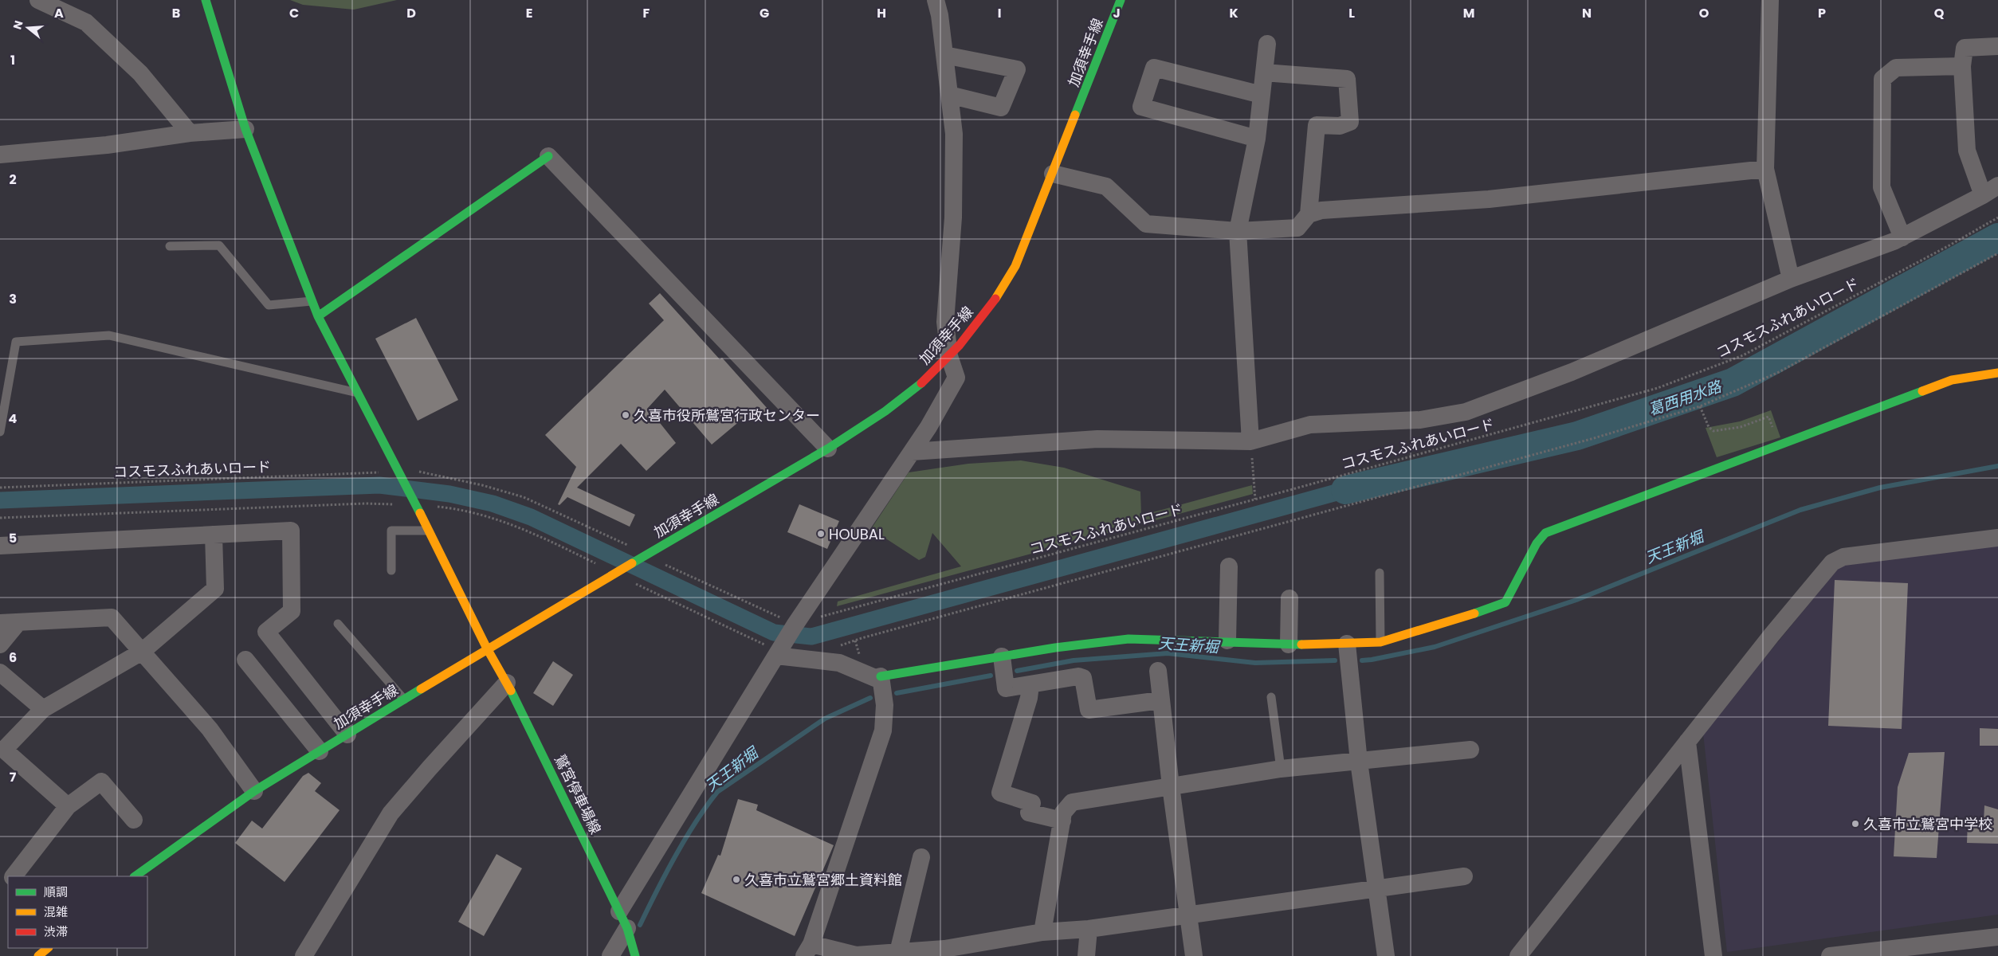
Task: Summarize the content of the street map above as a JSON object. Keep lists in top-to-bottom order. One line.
{"streets":{"street":["加須幸手線","鷲宮停車場線"],"path":["コスモスふれあいロード"]},"crossings":[["加須幸手線","鷲宮停車場線"]],"water":["葛西用水路","天王新堀"],"places":["久喜市役所鷲宮行政センター","HOUBAL","久喜市立鷲宮中学校","久喜市立鷲宮郷土資料館"],"legend":["順調","混雑","渋滞"],"north":"left","grid":{"columns":["A","B","C","D","E","F","G","H","I","J","K","L","M","N","O","P","Q"],"rows":["1","2","3","4","5","6","7"]}}
